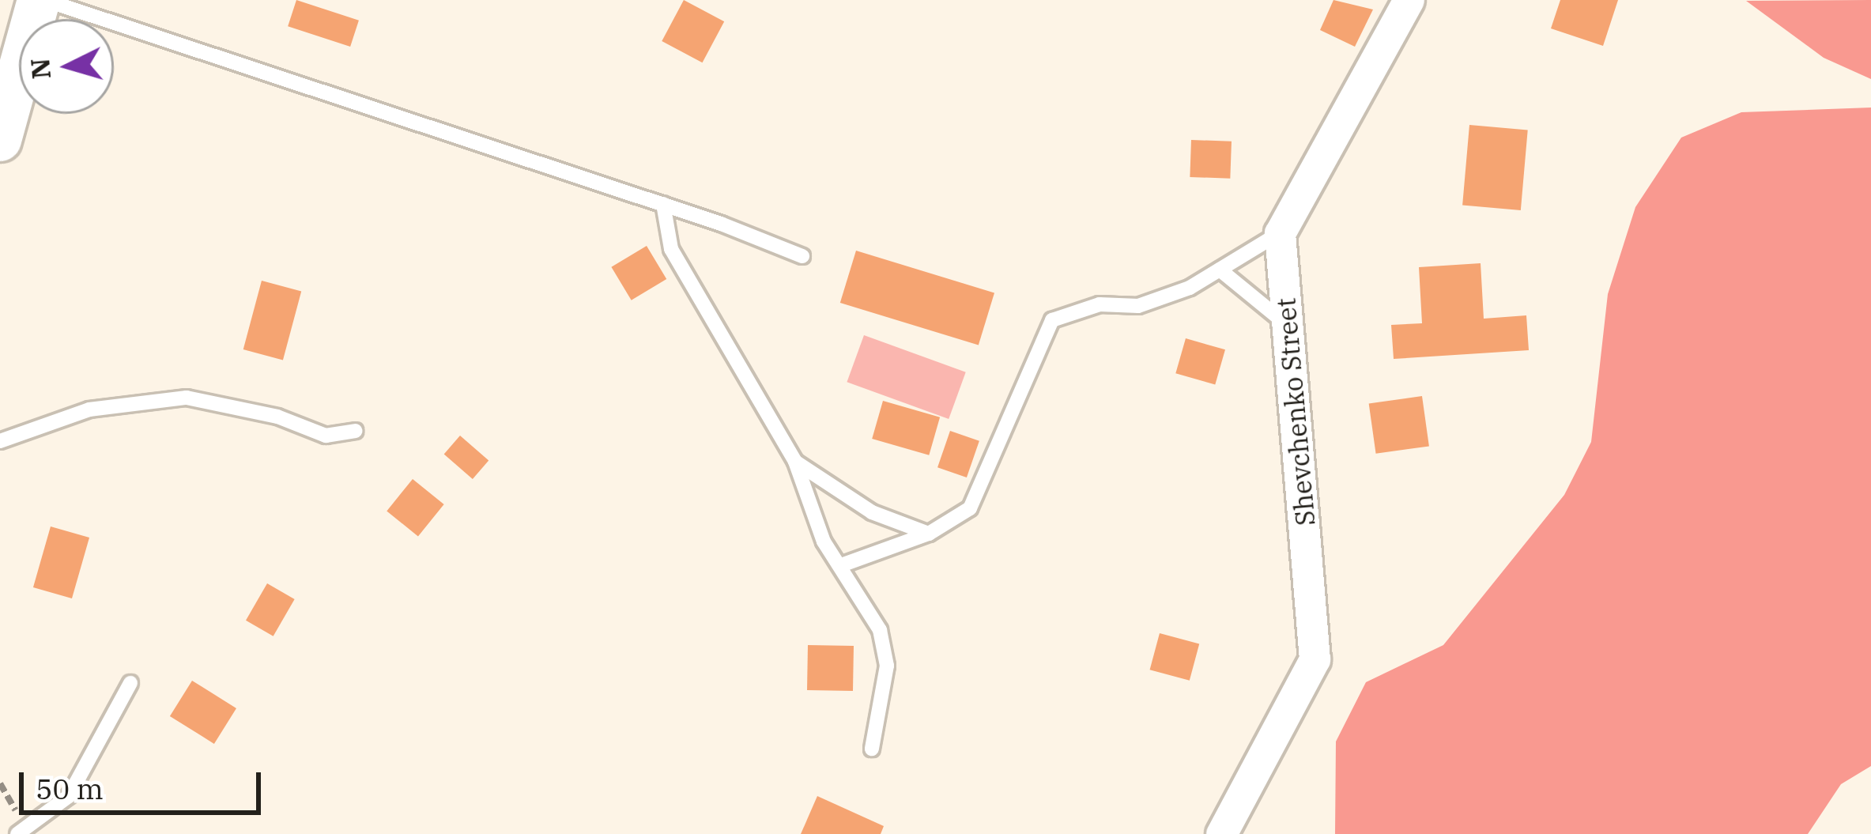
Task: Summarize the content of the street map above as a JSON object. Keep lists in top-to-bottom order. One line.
{"streets":{"street":["Shevchenko Street"]},"scale_bar":"50 m","north":"left"}
